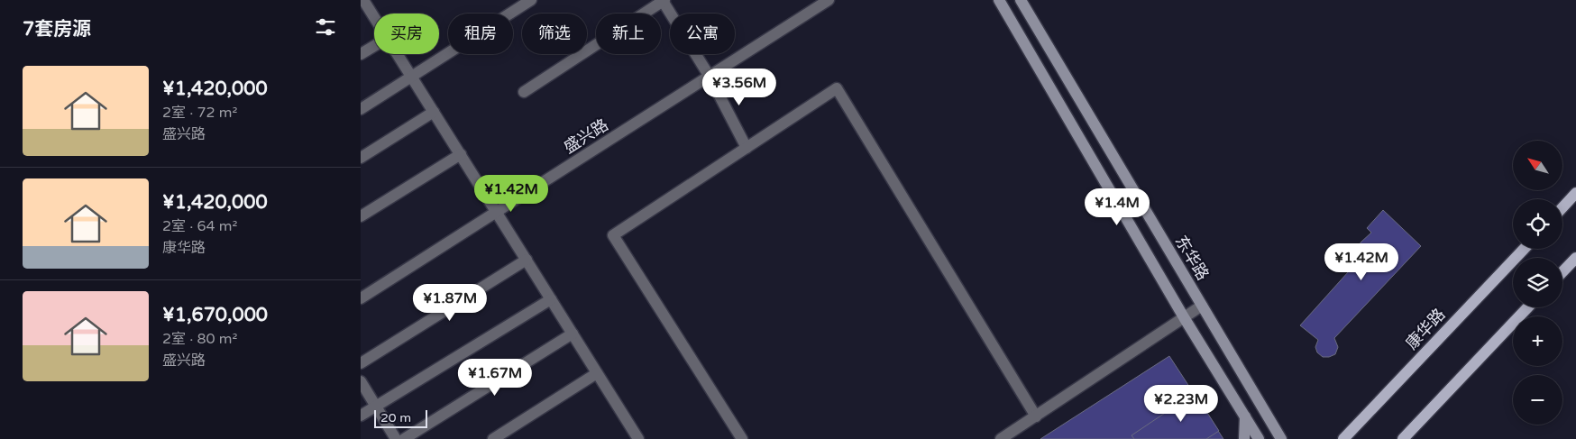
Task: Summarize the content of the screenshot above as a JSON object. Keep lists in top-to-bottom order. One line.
{"streets":{"main road":["东华路","康华路"],"street":["盛兴路"]},"scale_bar":"20 m","north":"top left","page":{"heading":"7套房源","chip":["买房","租房","筛选","新上","公寓"],"list":[{"name":"¥1,420,000","note":"2室 · 72 m² · 盛兴路"},{"name":"¥1,420,000","note":"2室 · 64 m² · 康华路"},{"name":"¥1,670,000","note":"2室 · 80 m² · 盛兴路"}],"price":["¥3.56M","¥1.42M","¥1.4M","¥1.42M","¥1.87M","¥1.67M","¥2.23M"],"map_buttons":["+","−"],"scale":"20 m"}}
